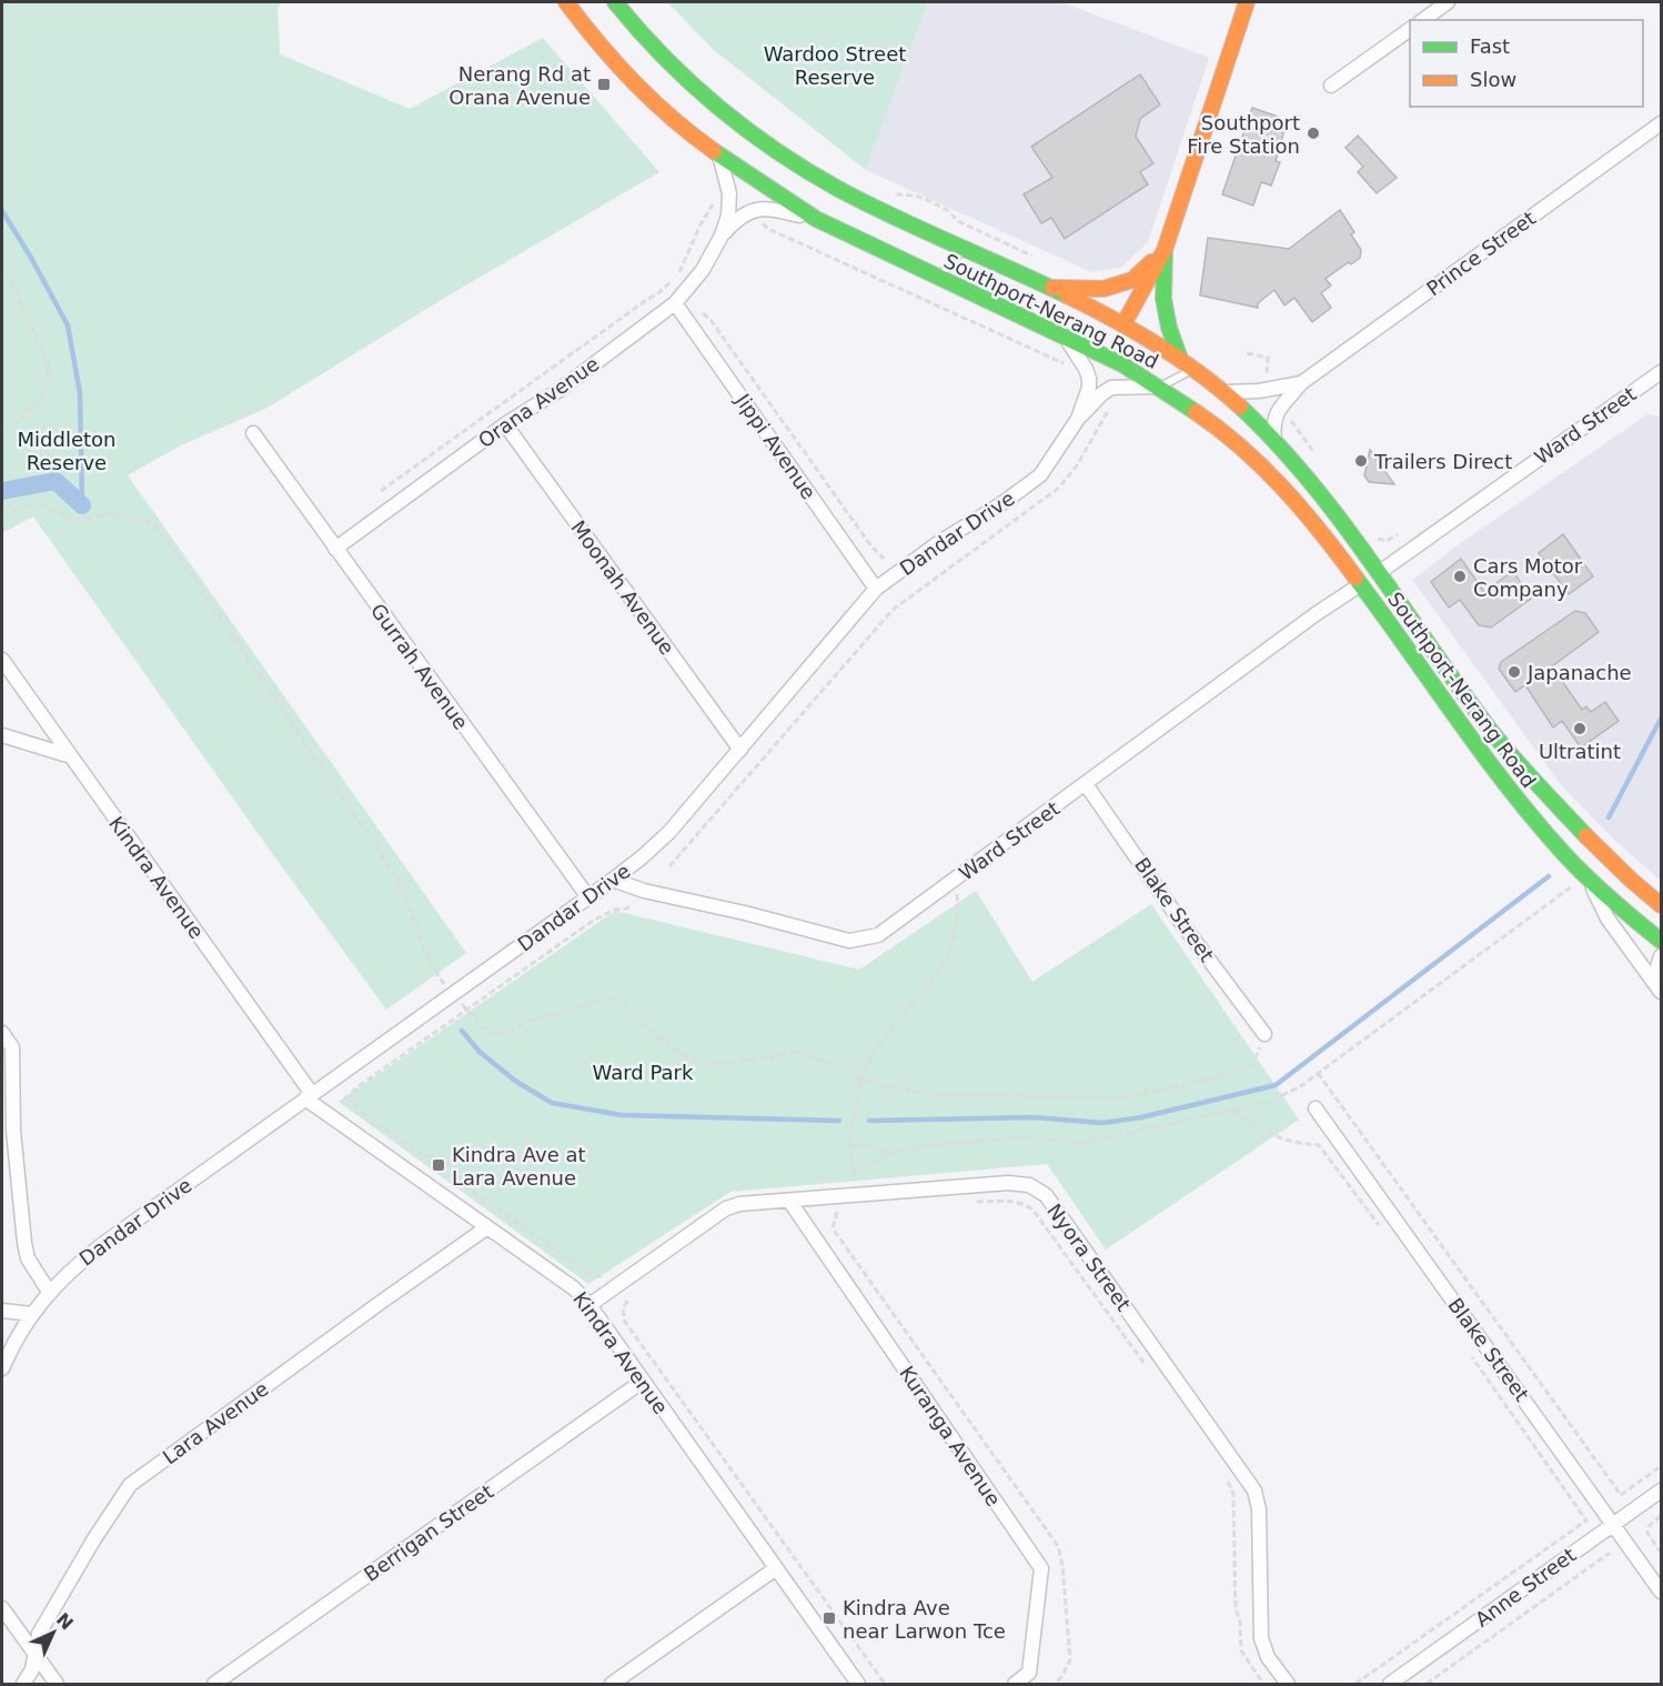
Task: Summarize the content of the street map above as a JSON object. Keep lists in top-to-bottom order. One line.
{"streets":{"main road":["Southport-Nerang Road"],"street":["Prince Street","Orana Avenue","Ward Street","Jippi Avenue","Dandar Drive","Moonah Avenue","Gurrah Avenue","Kindra Avenue","Blake Street","Nyora Street","Lara Avenue","Kuranga Avenue","Berrigan Street","Anne Street"]},"crossings":[["Prince Street","Southport-Nerang Road"],["Southport-Nerang Road","Orana Avenue"],["Southport-Nerang Road","Ward Street"],["Southport-Nerang Road","Dandar Drive"],["Orana Avenue","Jippi Avenue"],["Orana Avenue","Moonah Avenue"],["Orana Avenue","Gurrah Avenue"],["Ward Street","Dandar Drive"],["Ward Street","Blake Street"],["Jippi Avenue","Dandar Drive"],["Dandar Drive","Moonah Avenue"],["Dandar Drive","Gurrah Avenue"],["Dandar Drive","Kindra Avenue"],["Kindra Avenue","Nyora Street"],["Kindra Avenue","Lara Avenue"],["Kindra Avenue","Berrigan Street"],["Blake Street","Anne Street"],["Nyora Street","Kuranga Avenue"]],"parks":["Wardoo Street Reserve","Middleton Reserve","Ward Park"],"places":{"transit":["Nerang Rd at Orana Avenue","Kindra Ave at Lara Avenue","Kindra Ave near Larwon Tce"],"other":["Southport Fire Station","Trailers Direct","Cars Motor Company","Japanache","Ultratint"]},"legend":["Fast","Slow"],"north":"top right"}
